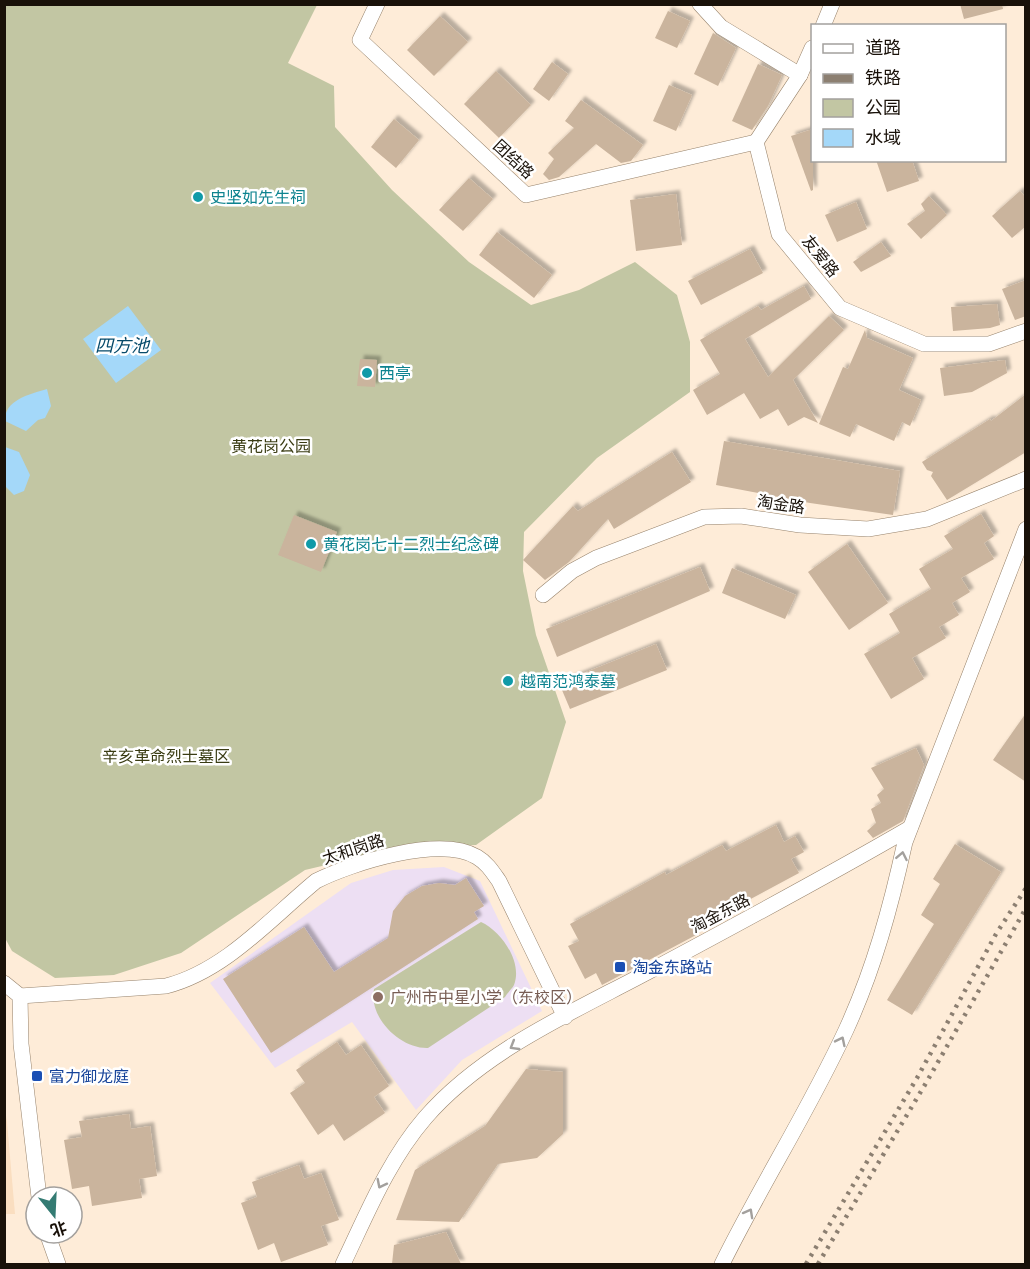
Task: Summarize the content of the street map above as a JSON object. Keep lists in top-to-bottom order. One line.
{"streets":{"street":["团结路","友爱路","淘金路","太和岗路","淘金东路"]},"crossings":[["团结路","友爱路"],["太和岗路","淘金东路"]],"one_way":["淘金东路"],"water":["四方池"],"parks":["黄花岗公园","辛亥革命烈士墓区"],"places":{"other":["史坚如先生祠","西亭","黄花岗七十二烈士纪念碑","越南范鸿泰墓","广州市中星小学（东校区）"],"transit":["淘金东路站","富力御龙庭"]},"legend":["道路","铁路","公园","水域"],"north":"bottom"}
